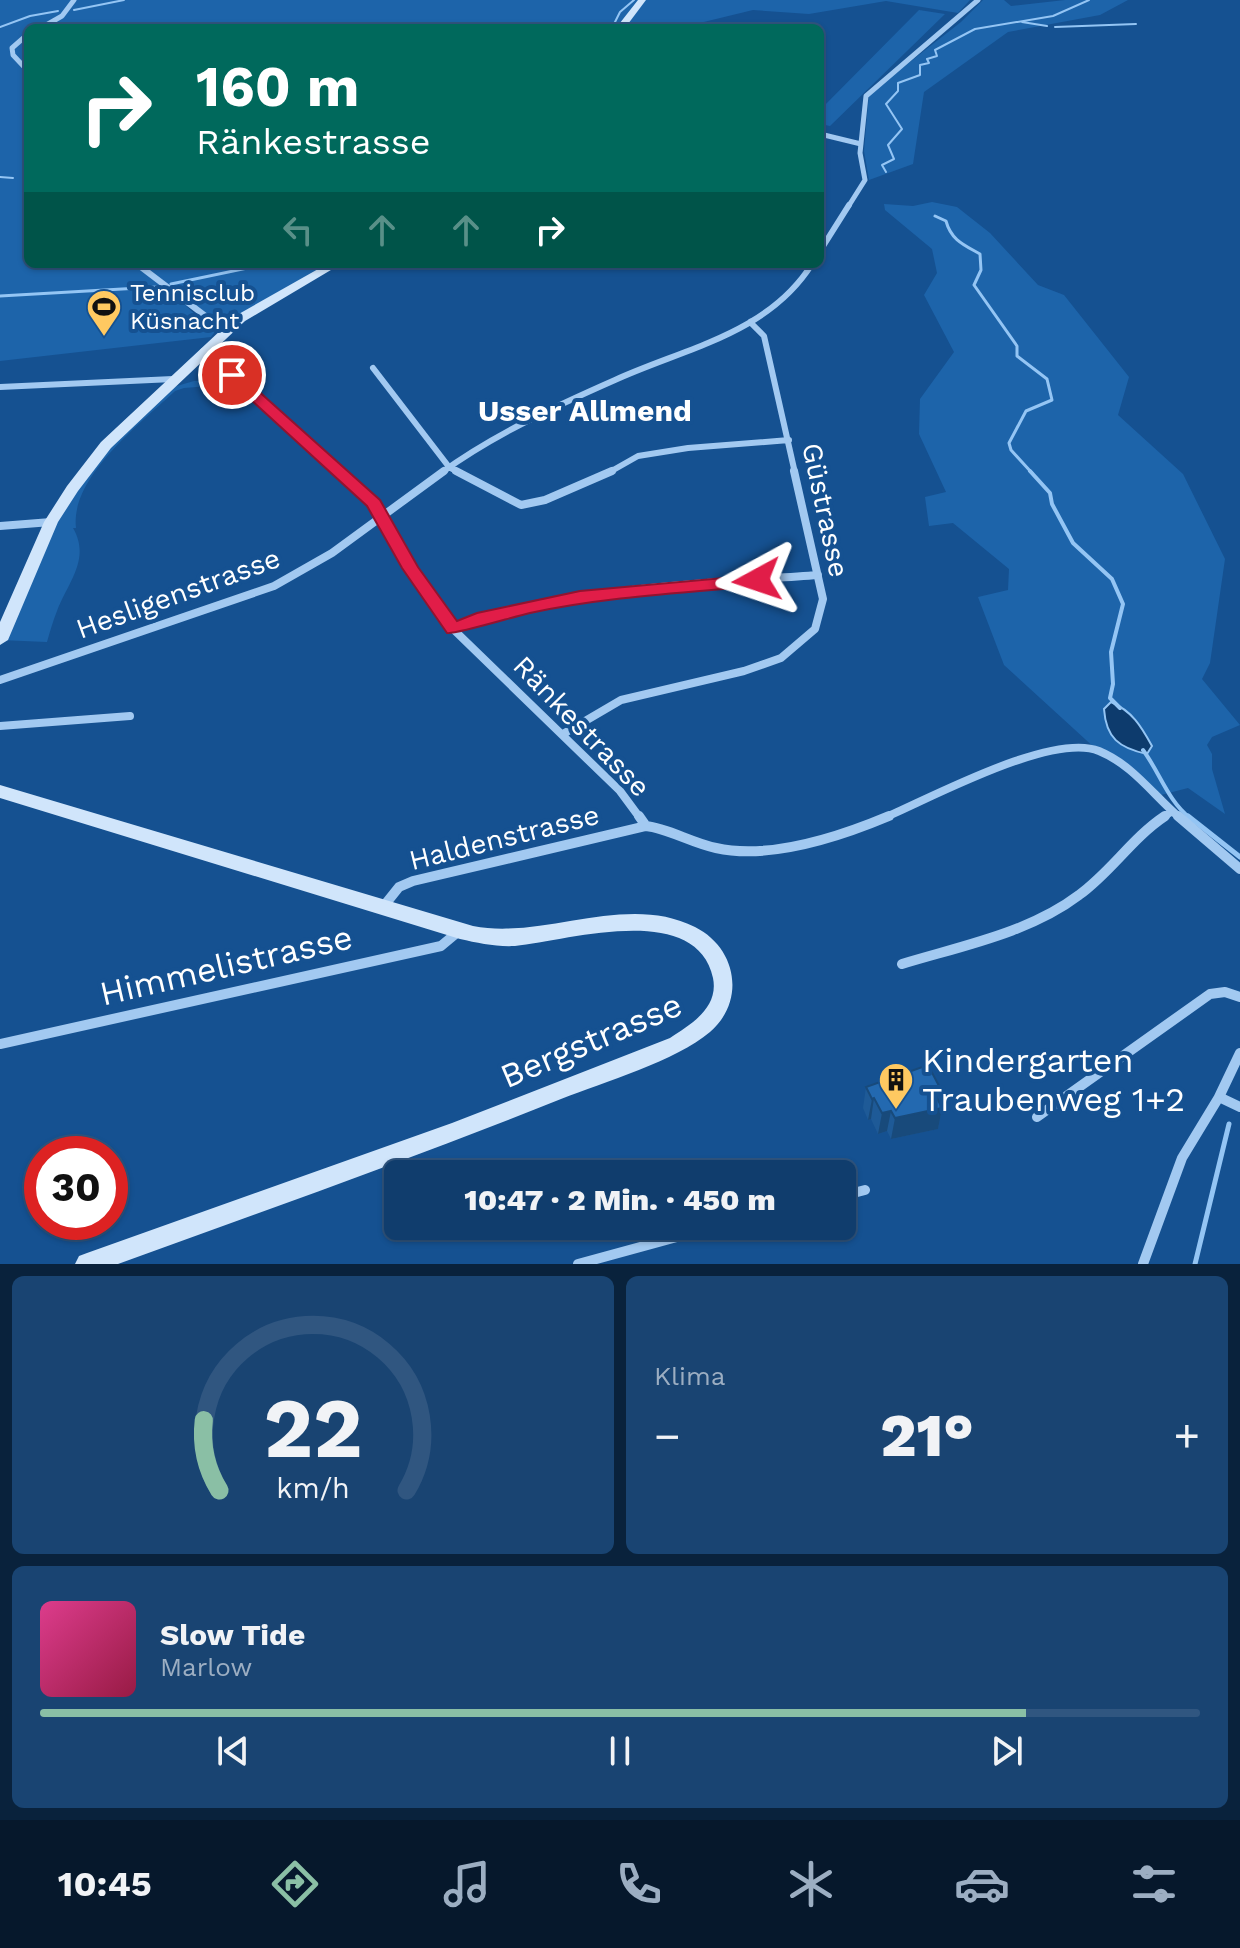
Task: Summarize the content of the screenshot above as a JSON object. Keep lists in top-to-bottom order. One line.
{"streets":{"street":["Güstrasse","Hesligenstrasse","Ränkestrasse","Haldenstrasse","Himmelistrasse","Bergstrasse"]},"crossings":[["Güstrasse","Hesligenstrasse"],["Güstrasse","Ränkestrasse"],["Hesligenstrasse","Ränkestrasse"],["Ränkestrasse","Haldenstrasse"],["Haldenstrasse","Bergstrasse"],["Himmelistrasse","Bergstrasse"]],"districts":["Usser Allmend"],"places":{"sports":["Tennisclub Küsnacht"],"building":["Kindergarten Traubenweg 1+2"]},"page":{"turn":["160 m","Ränkestrasse"],"limit":"30","trip":"10:47 · 2 Min. · 450 m","tile":"Klima","heat":["−","21°","+"],"song":["Slow Tide","Marlow"],"tabs":"10:45","gauge":["22","km/h"]}}
